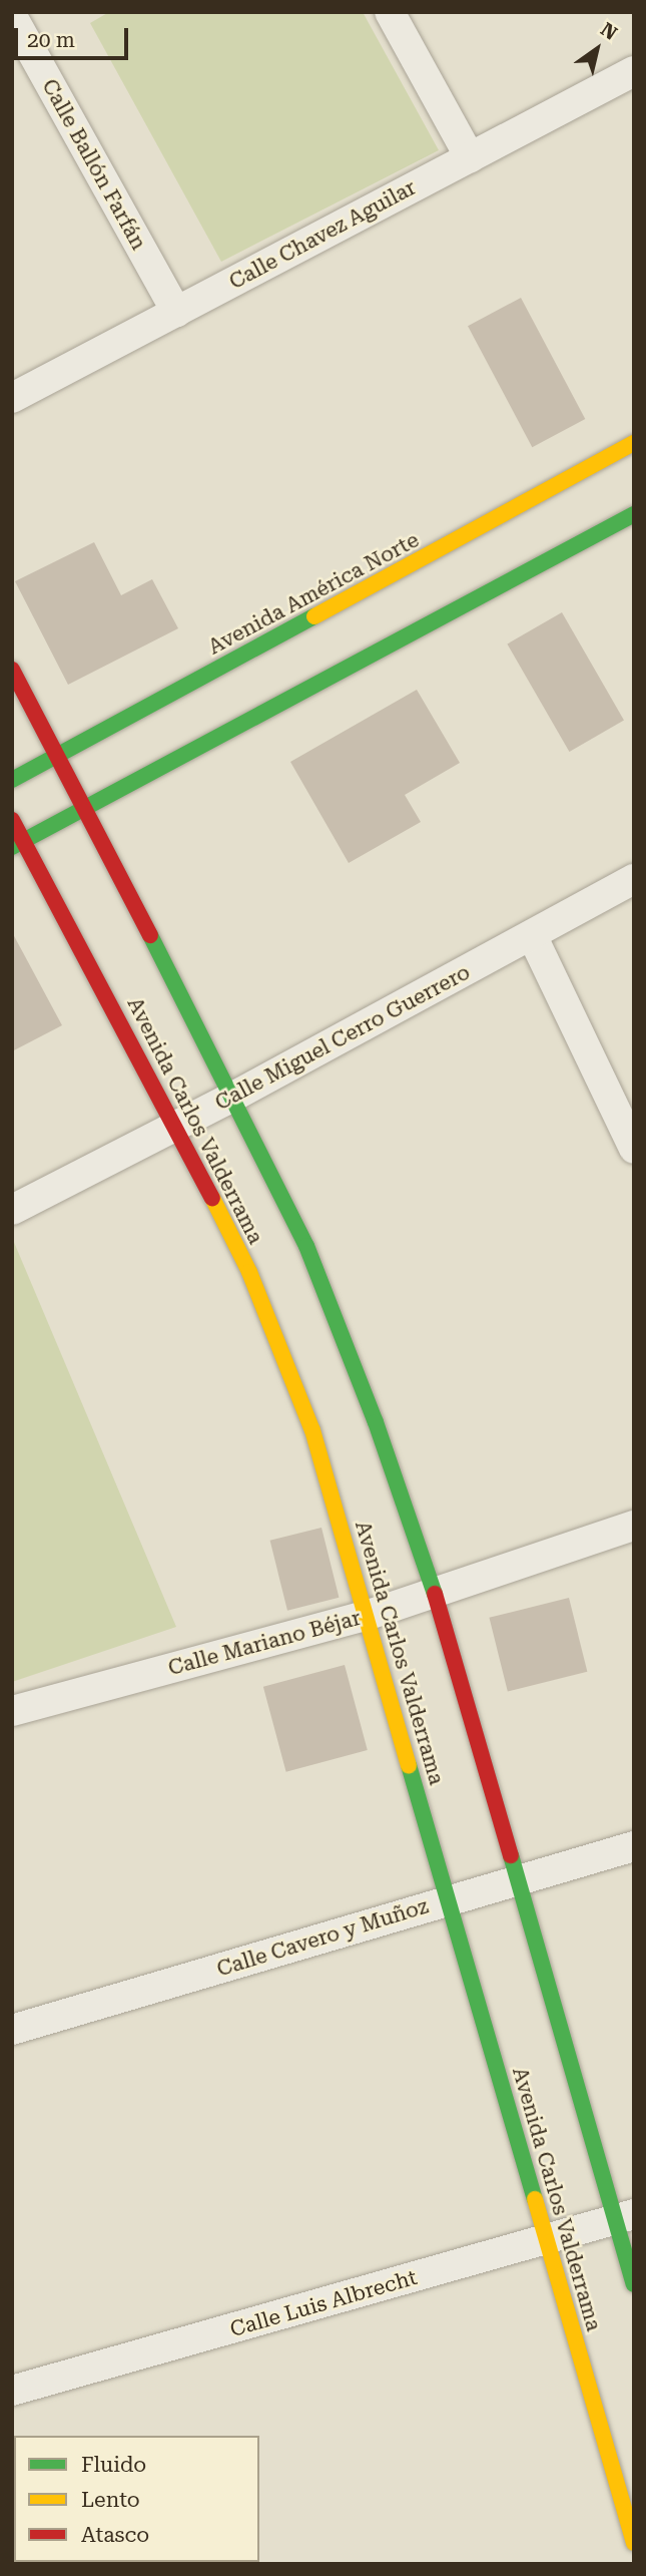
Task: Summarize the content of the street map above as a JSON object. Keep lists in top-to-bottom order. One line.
{"streets":{"street":["Calle Ballón Farfán","Calle Chavez Aguilar","Avenida América Norte","Calle Miguel Cerro Guerrero","Avenida Carlos Valderrama","Calle Mariano Béjar","Calle Cavero y Muñoz","Calle Luis Albrecht"]},"crossings":[["Calle Ballón Farfán","Calle Chavez Aguilar"],["Avenida América Norte","Avenida Carlos Valderrama"],["Calle Miguel Cerro Guerrero","Avenida Carlos Valderrama"],["Avenida Carlos Valderrama","Calle Mariano Béjar"],["Avenida Carlos Valderrama","Calle Cavero y Muñoz"],["Avenida Carlos Valderrama","Calle Luis Albrecht"]],"legend":["Fluido","Lento","Atasco"],"scale_bar":"20 m","north":"top right"}
